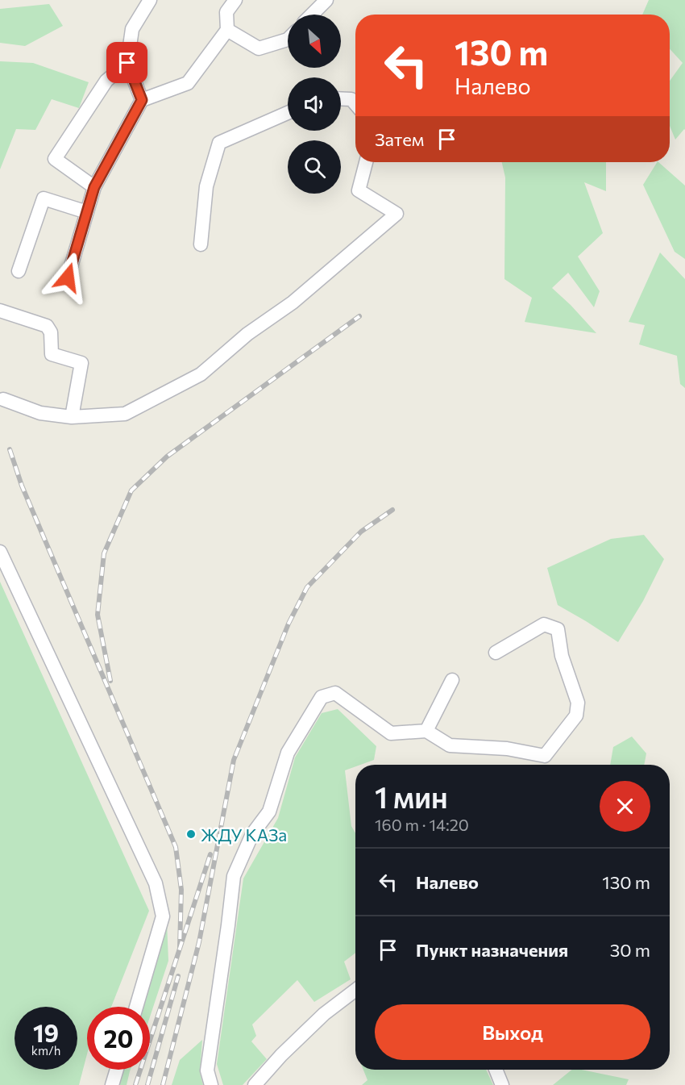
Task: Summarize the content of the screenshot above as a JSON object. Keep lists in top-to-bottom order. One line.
{"places":["ЖДУ КАЗа"],"north":"bottom right","page":{"turn":["130 m","Налево"],"then":"Затем","heading":["1 мин","160 m · 14:20"],"list":[{"name":"Налево","value":"130 m"},{"name":"Пункт назначения","value":"30 m"}],"buttons":"Выход","speed":"19 km/h","limit":"20"}}
